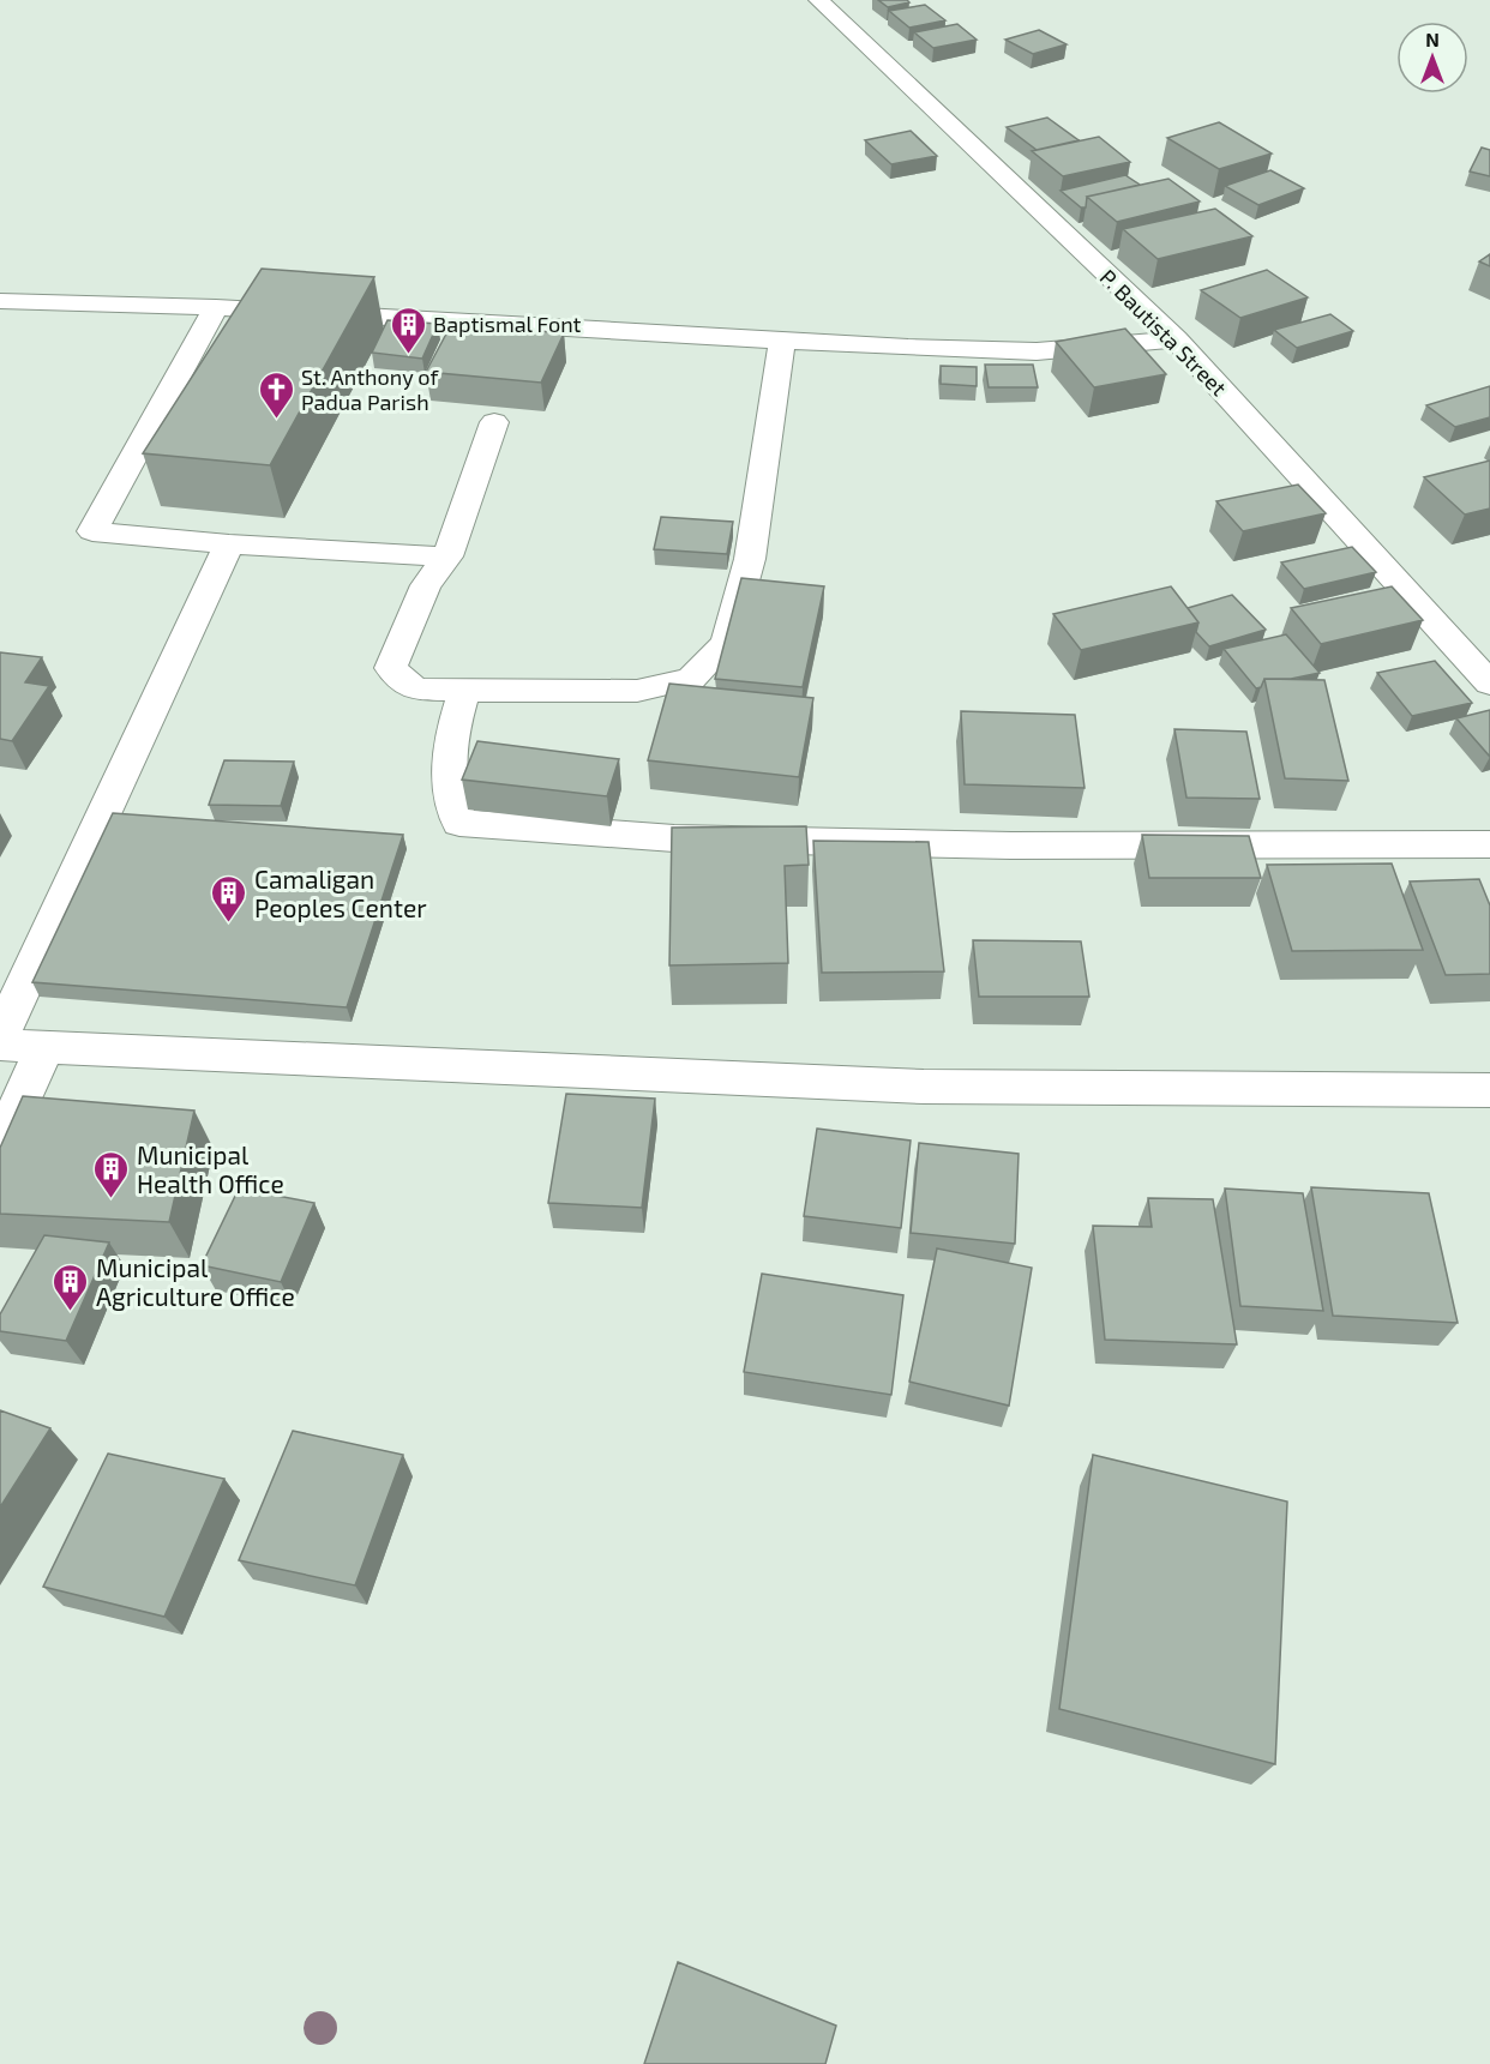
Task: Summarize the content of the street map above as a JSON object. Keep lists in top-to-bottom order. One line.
{"streets":{"street":["P. Bautista Street"]},"places":{"building":["Baptismal Font","Camaligan Peoples Center","Municipal Health Office","Municipal Agriculture Office"],"church":["St. Anthony of Padua Parish"]},"north":"top"}
